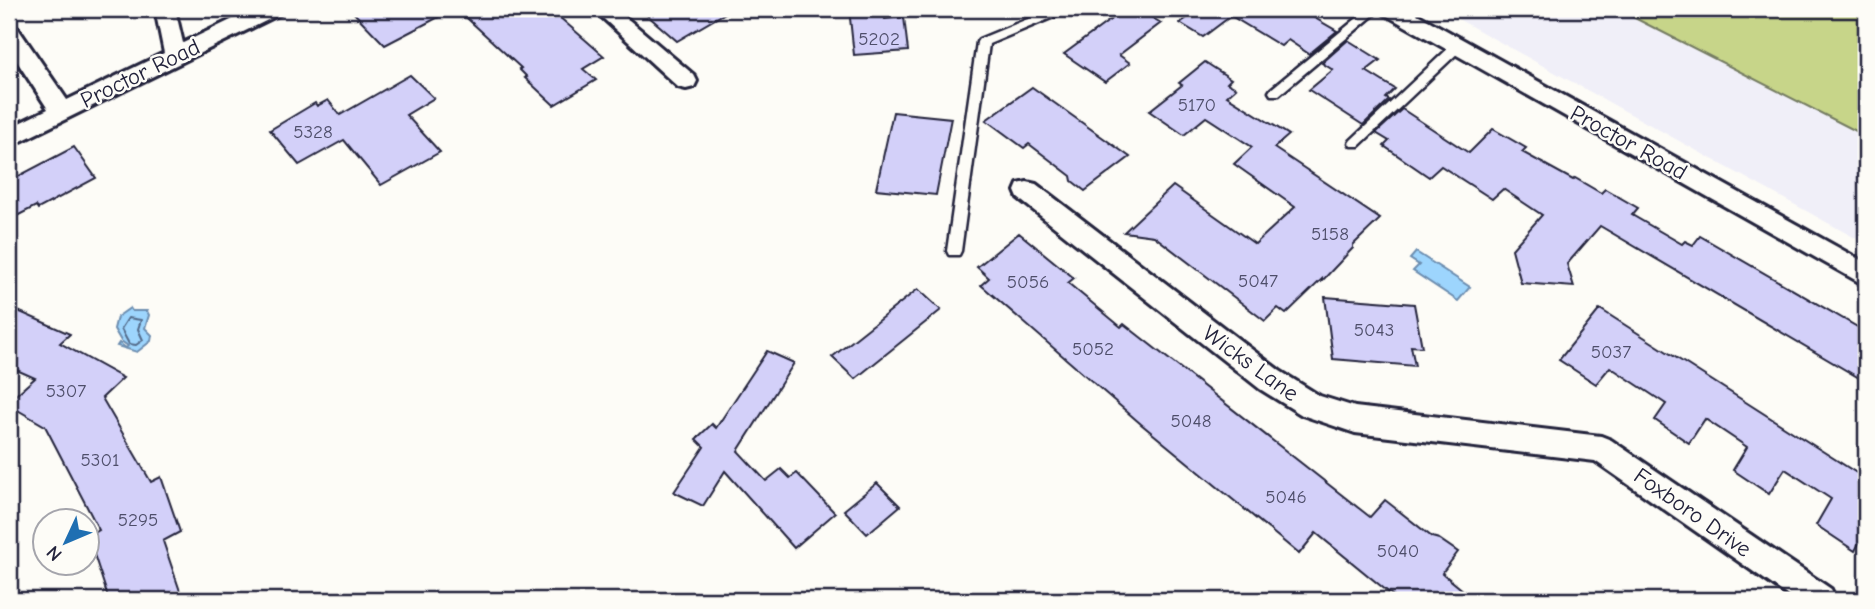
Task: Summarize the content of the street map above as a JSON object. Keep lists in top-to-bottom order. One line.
{"streets":{"street":["Proctor Road","Wicks Lane","Foxboro Drive"]},"crossings":[["Wicks Lane","Foxboro Drive"]],"house_numbers":["5202","5170","5328","5158","5047","5056","5043","5052","5037","5307","5048","5301","5046","5295","5040"],"north":"bottom left"}
